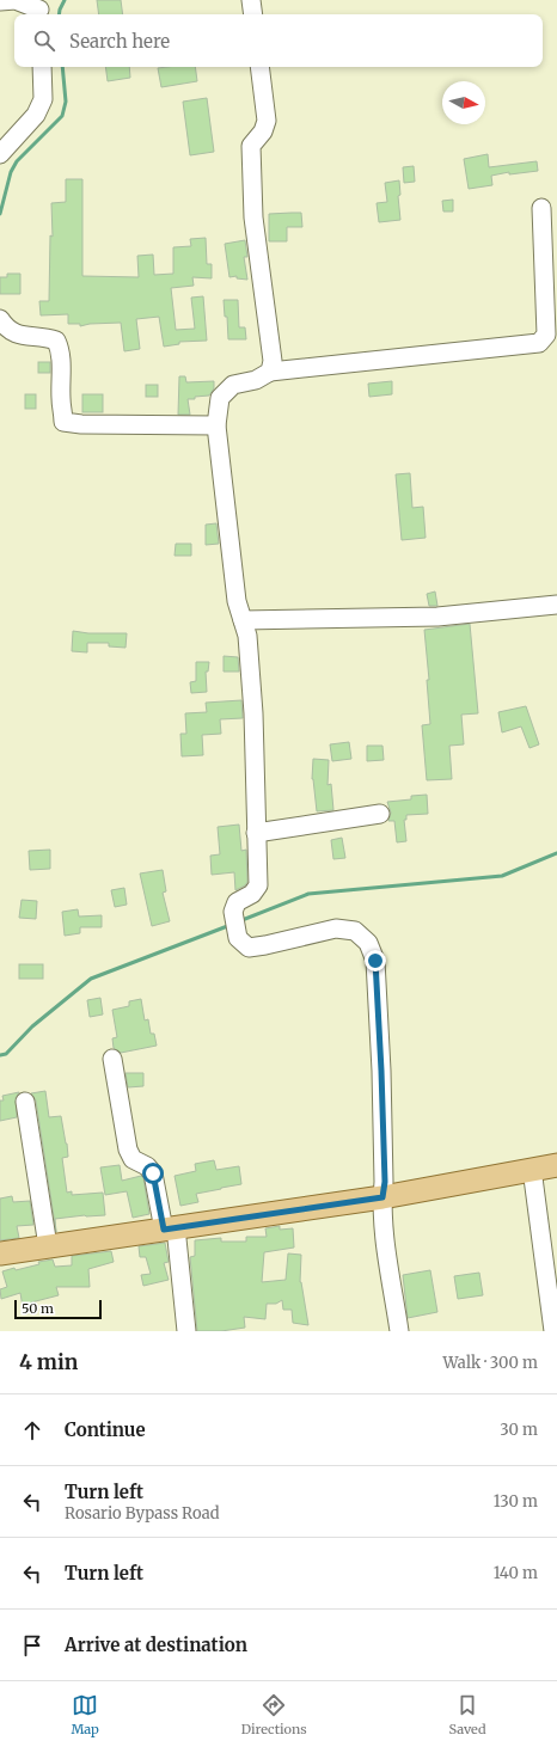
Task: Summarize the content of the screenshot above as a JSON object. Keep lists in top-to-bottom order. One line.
{"scale_bar":"50 m","north":"right","page":{"search":"Search here","scale":"50 m","heading":["4 min","Walk · 300 m"],"list":[["Continue","30 m"],["Turn left","Rosario Bypass Road","130 m"],["Turn left","140 m"],"Arrive at destination"],"nav":["Map","Directions","Saved"]}}
